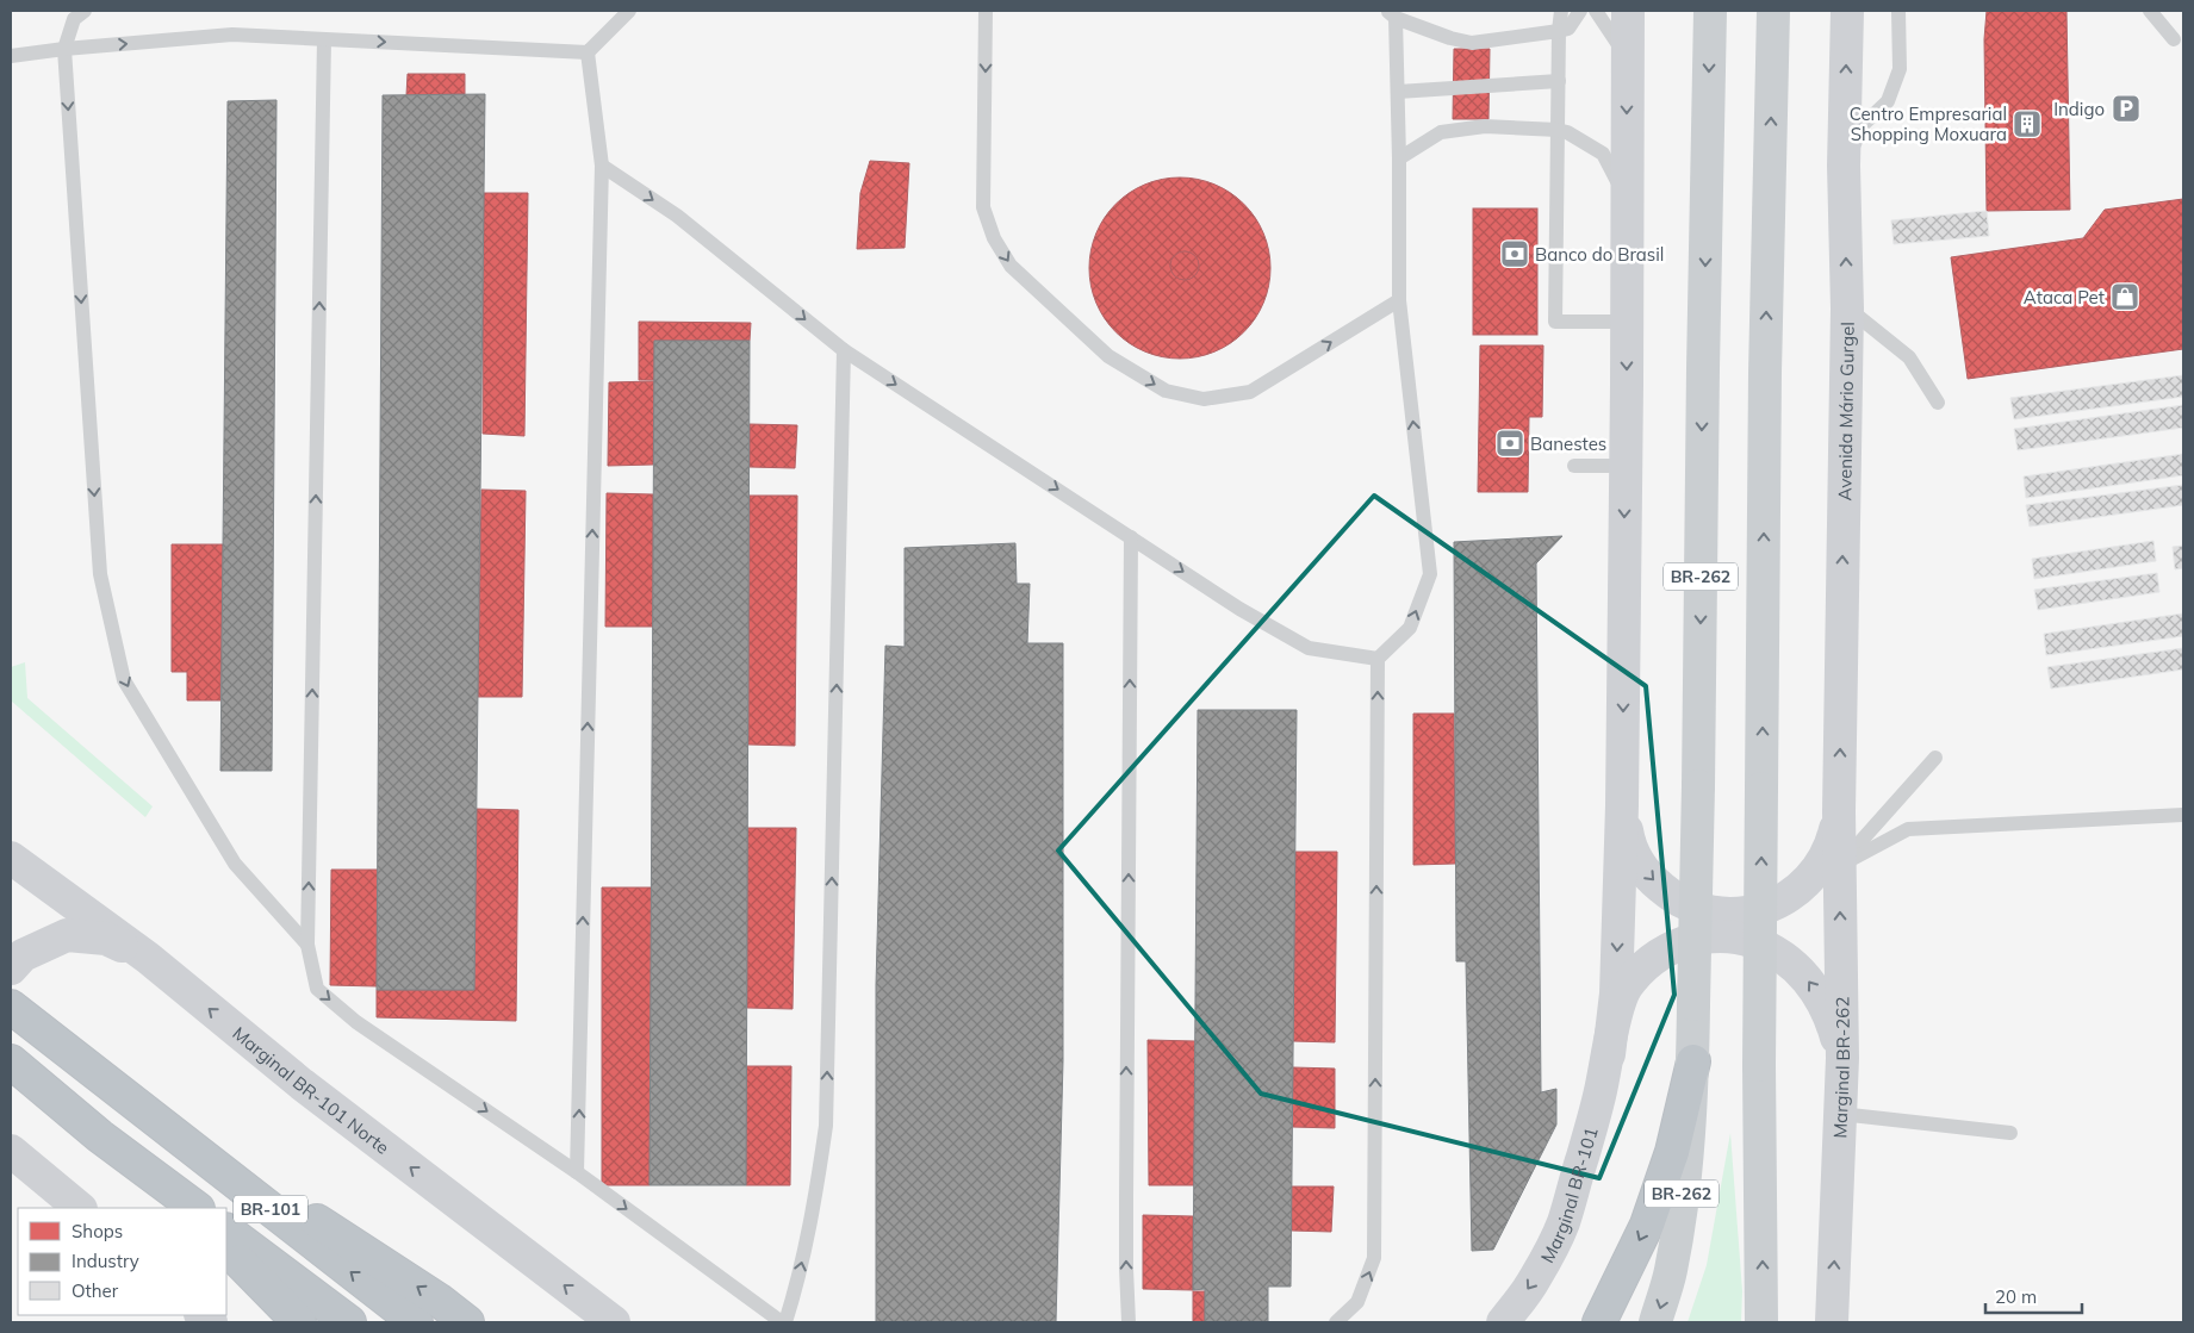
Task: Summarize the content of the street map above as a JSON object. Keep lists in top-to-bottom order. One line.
{"streets":{"highway":["BR-101"],"main road":["Avenida Mário Gurgel","BR-262","Marginal BR-262","Marginal BR-101 Norte","Marginal BR-101"]},"crossings":[["Avenida Mário Gurgel","Marginal BR-262"]],"one_way":["Marginal BR-101 Norte"],"places":{"parking":["Indigo"],"building":["Centro Empresarial Shopping Moxuara"],"bank":["Banco do Brasil","Banestes"],"shop":["Ataca Pet"]},"legend":["Shops","Industry","Other"],"scale_bar":"20 m"}
